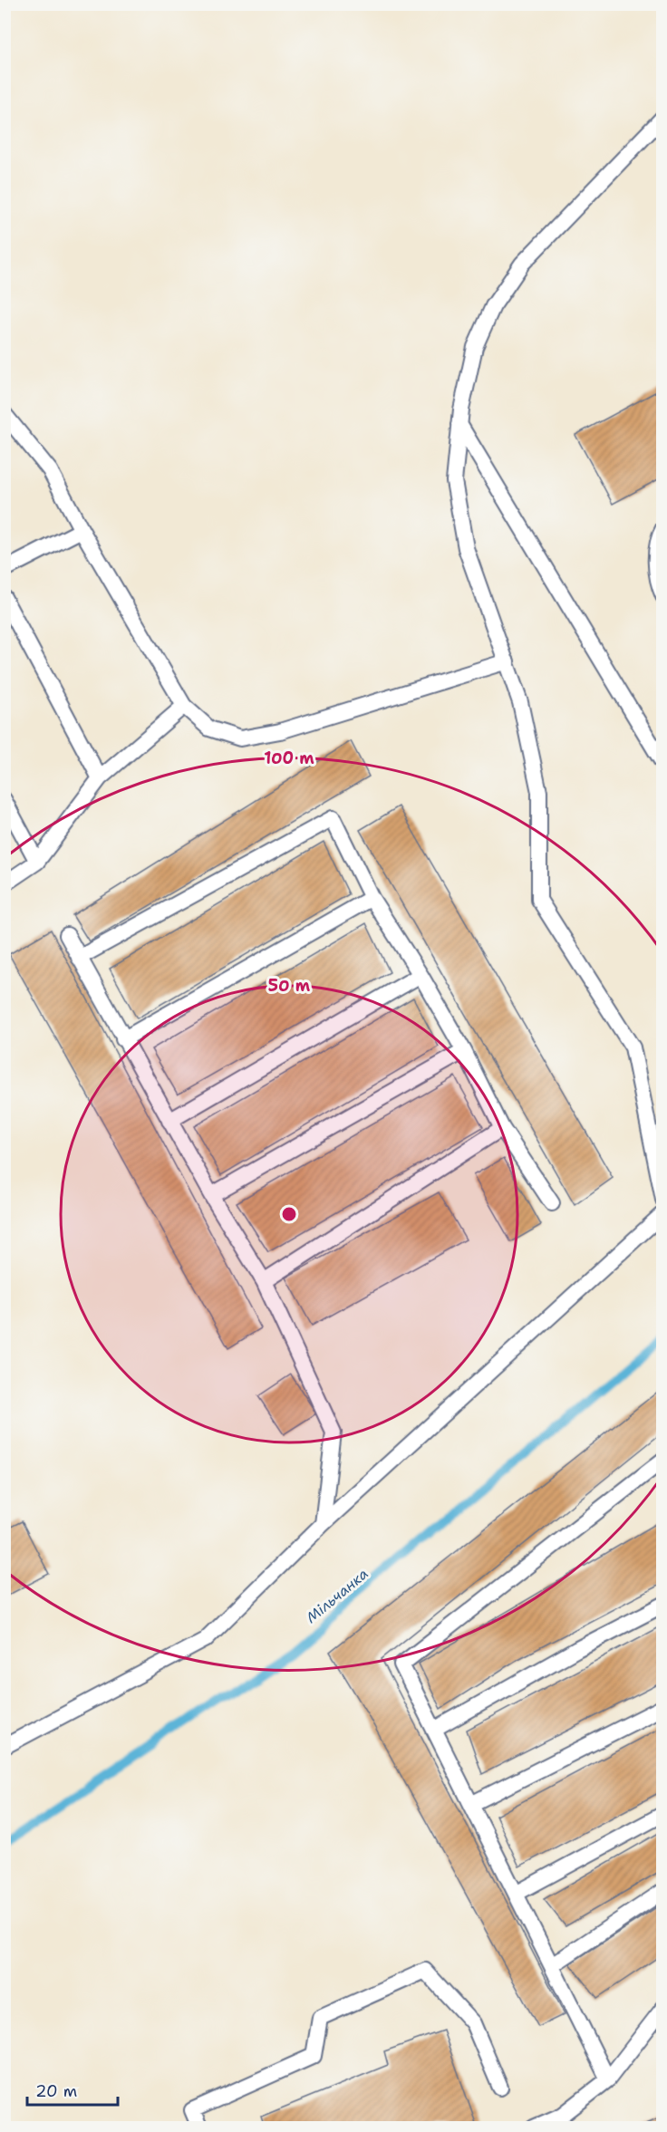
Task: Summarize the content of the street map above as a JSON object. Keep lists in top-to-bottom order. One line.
{"water":["Мільчанка"],"scale_bar":"20 m","rings":["100 m","50 m"]}
